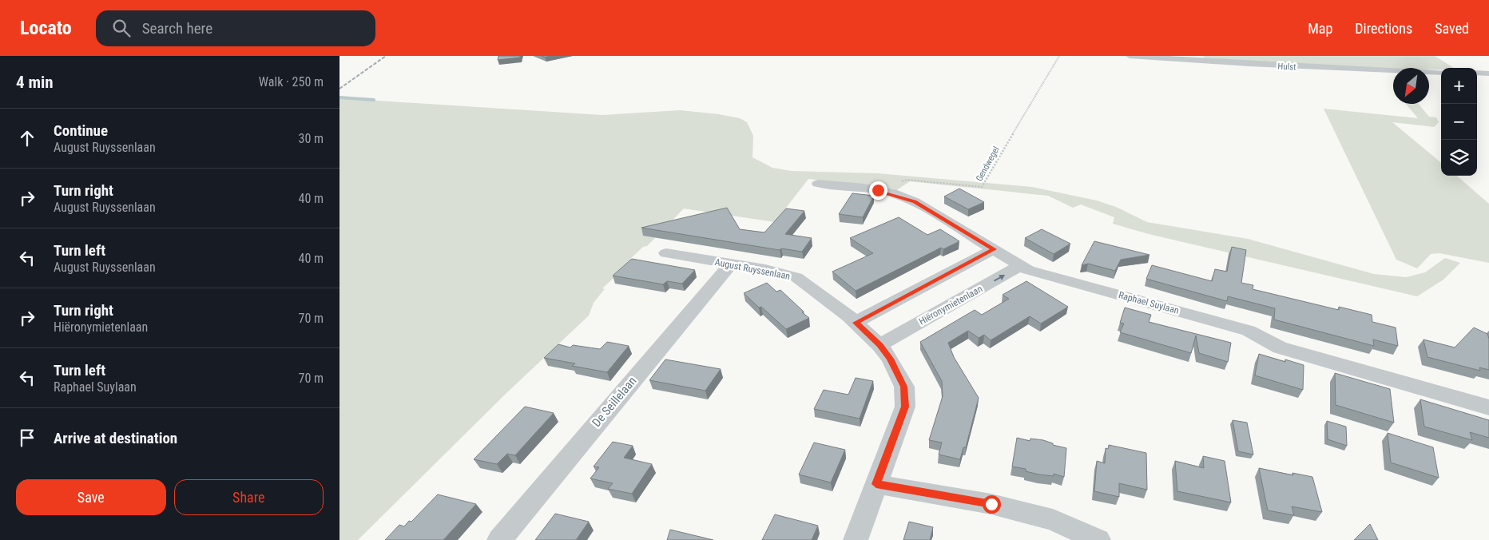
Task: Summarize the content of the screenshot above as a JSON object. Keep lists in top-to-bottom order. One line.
{"streets":{"street":["Hulst","August Ruyssenlaan","Raphael Suylaan","Hiëronymietenlaan","De Seillelaan"],"path":["Gendwegel"]},"crossings":[["Gendwegel","Raphael Suylaan"],["August Ruyssenlaan","Hiëronymietenlaan"],["August Ruyssenlaan","De Seillelaan"],["Raphael Suylaan","Hiëronymietenlaan"]],"north":"bottom left","page":{"header":"Locato","search":"Search here","nav":["Map","Directions","Saved"],"heading":["4 min","Walk · 250 m"],"map_buttons":["+","−"],"list":[["Continue","August Ruyssenlaan","30 m"],["Turn right","August Ruyssenlaan","40 m"],["Turn left","August Ruyssenlaan","40 m"],["Turn right","Hiëronymietenlaan","70 m"],["Turn left","Raphael Suylaan","70 m"],"Arrive at destination"],"buttons":["Save","Share"]}}
